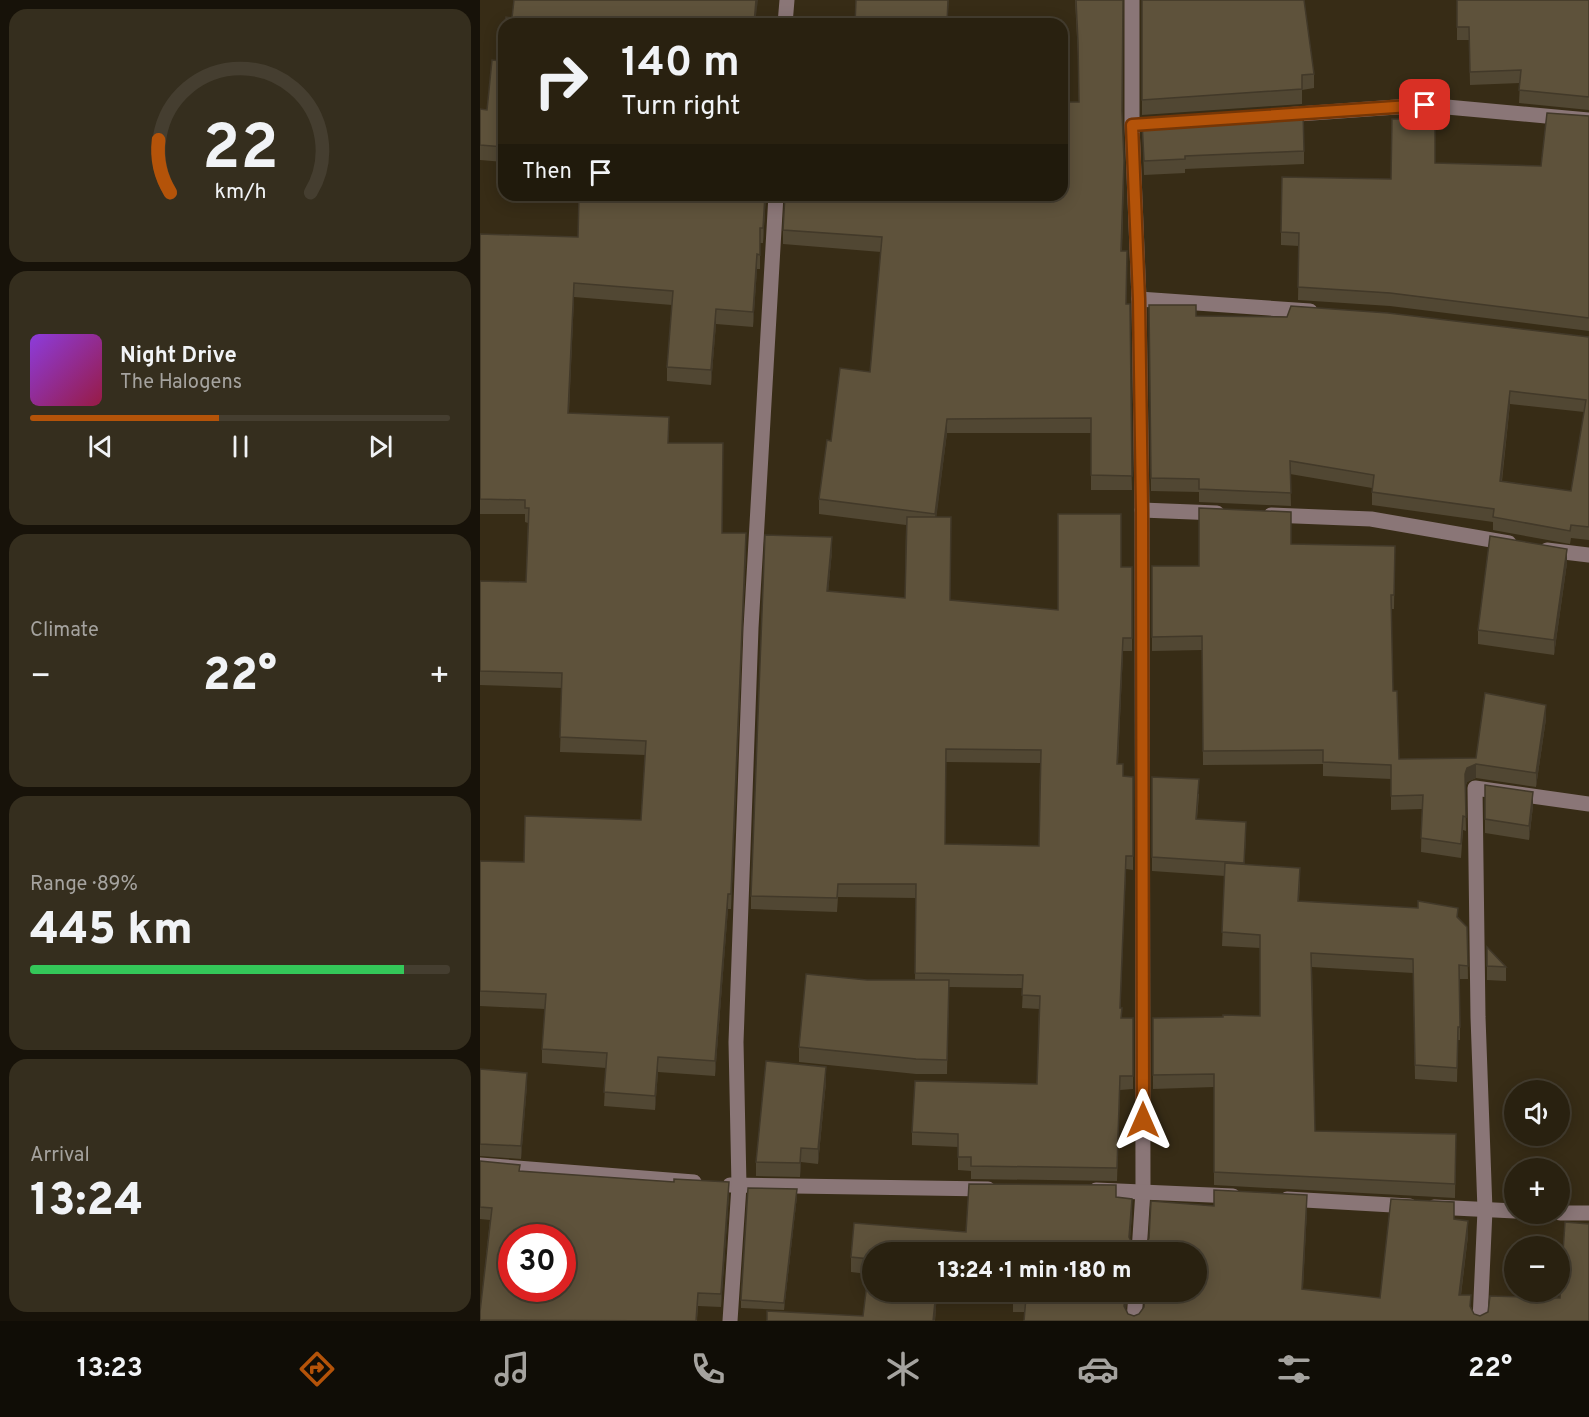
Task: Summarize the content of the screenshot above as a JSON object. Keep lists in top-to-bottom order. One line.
{"page":{"turn":["140 m","Turn right"],"then":"Then","song":["Night Drive","The Halogens"],"tile":["Climate",["Range · 89%","445 km"],["Arrival","13:24"]],"heat":["−","22°","+"],"map_buttons":["+","−"],"limit":"30","trip":"13:24 · 1 min · 180 m","tabs":["13:23","22°"],"gauge":["22","km/h"]}}
